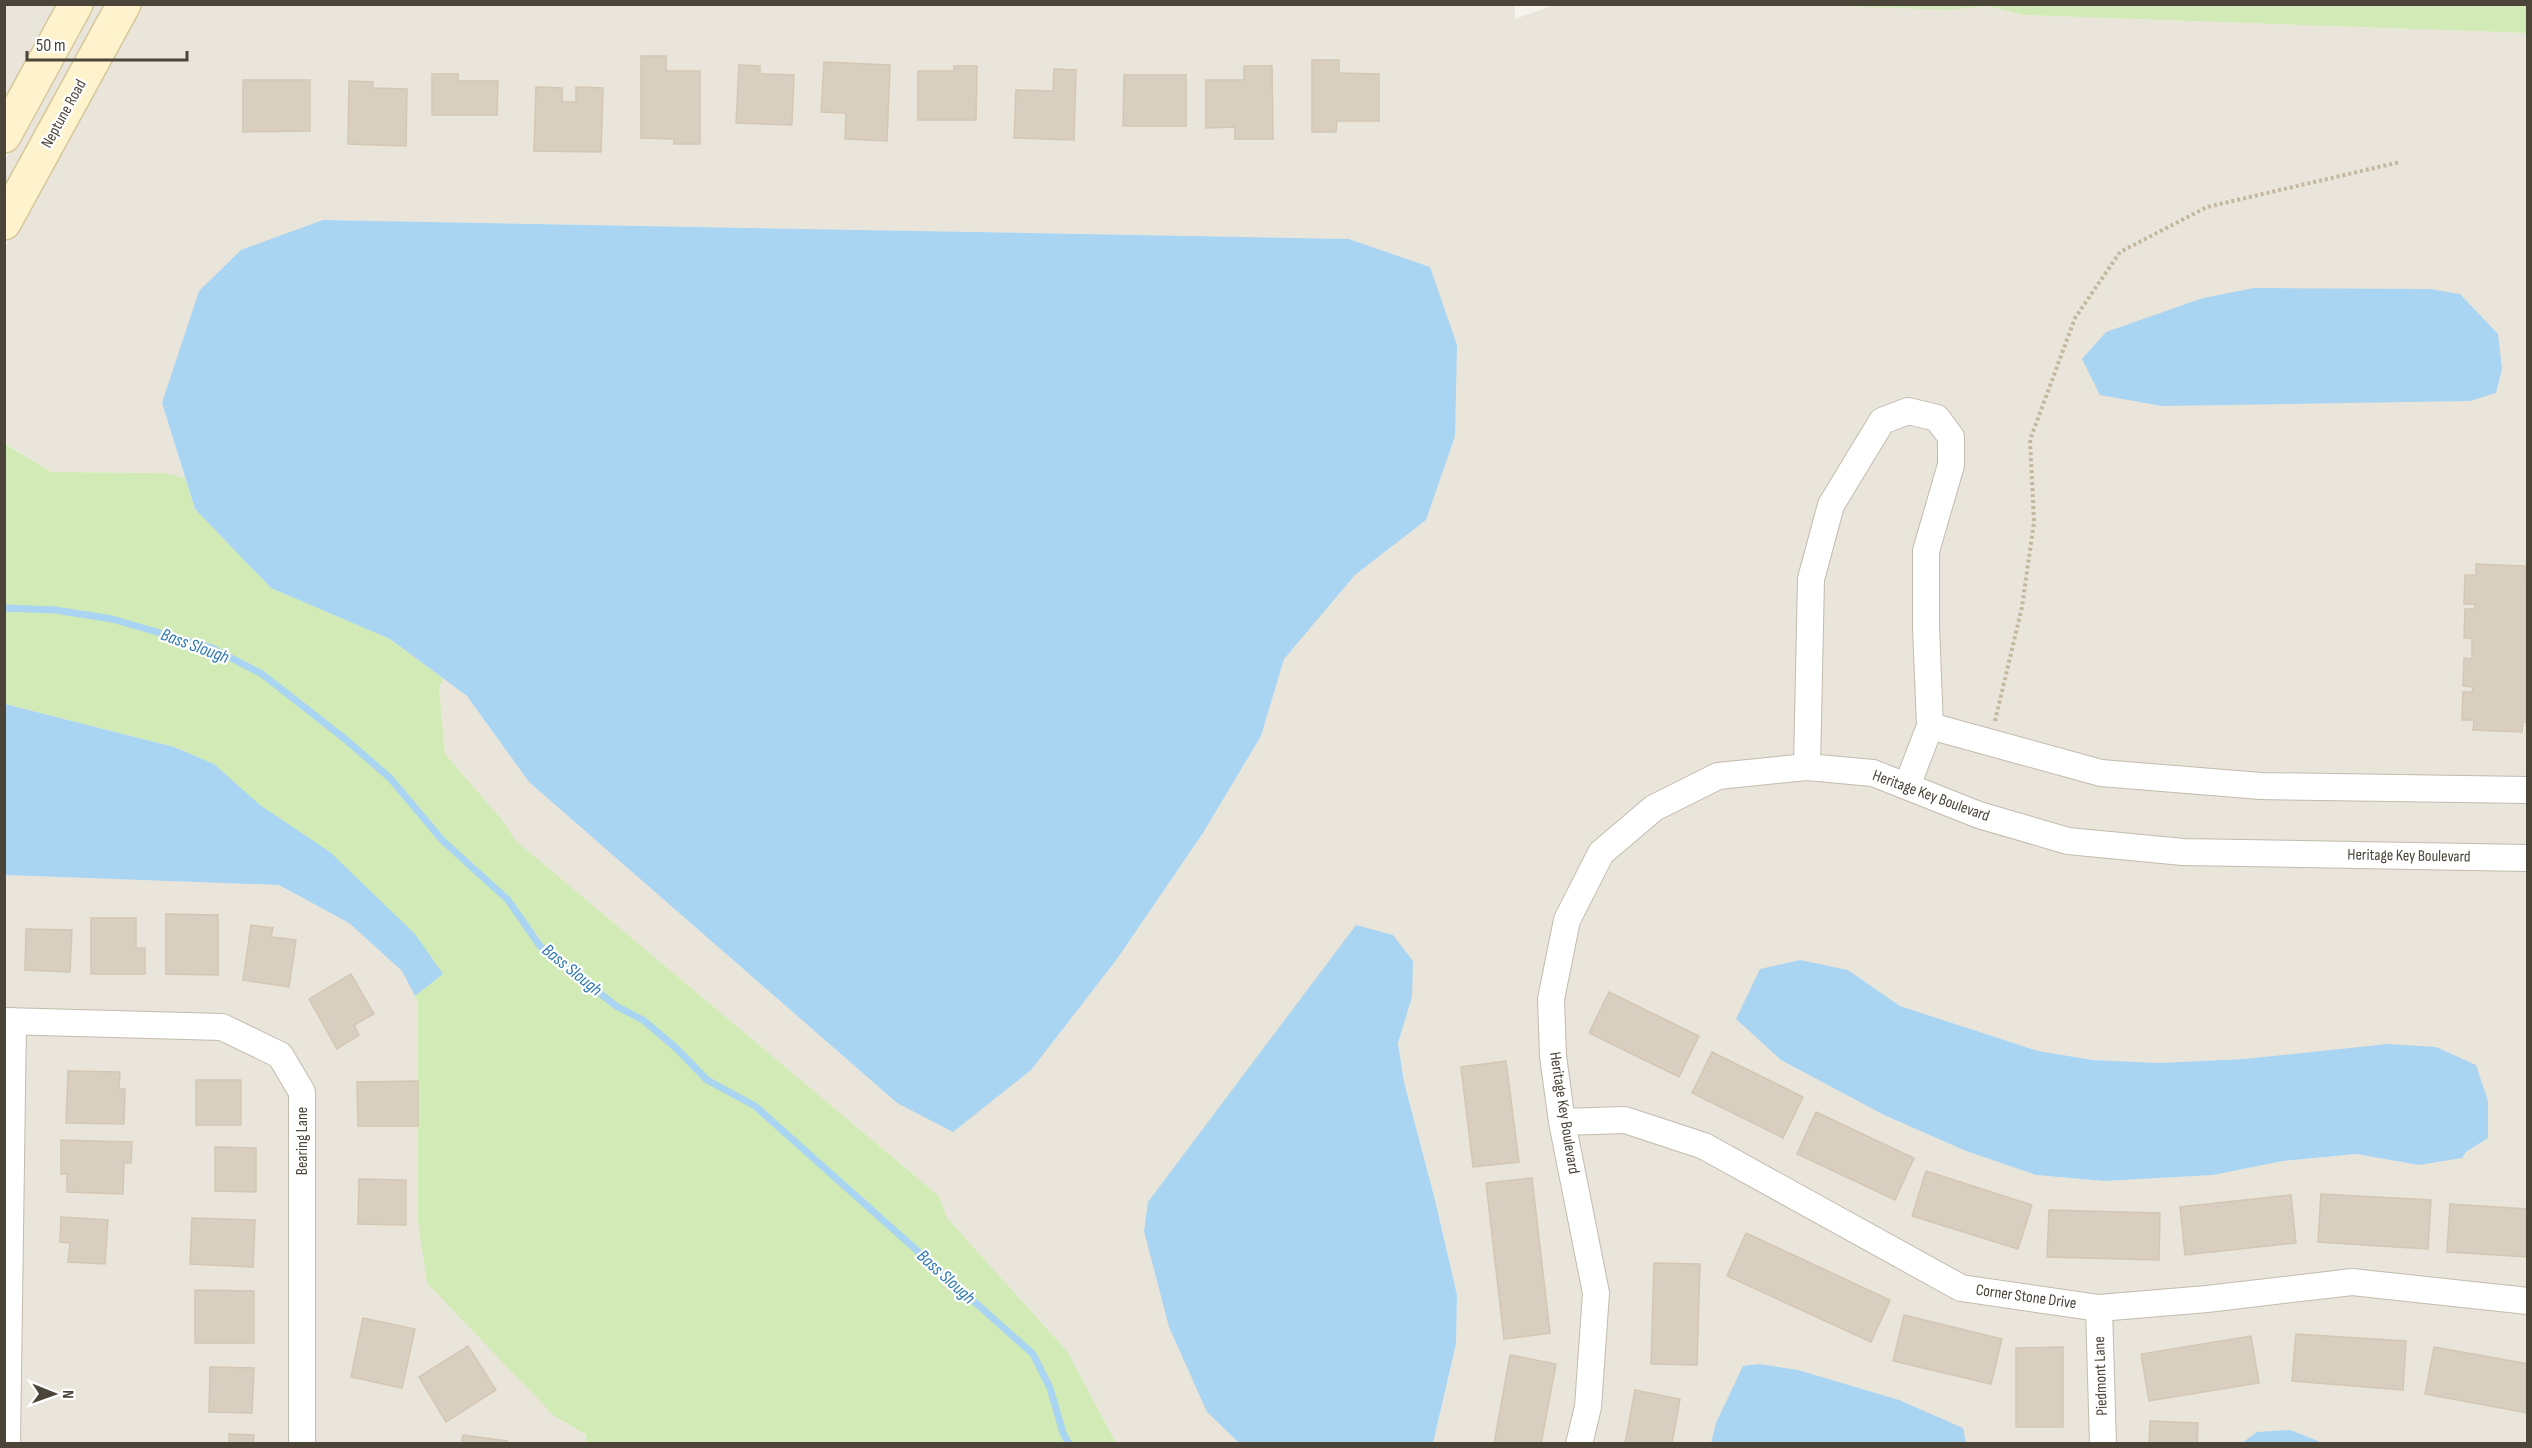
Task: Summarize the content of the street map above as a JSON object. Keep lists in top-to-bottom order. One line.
{"streets":{"main road":["Neptune Road"],"street":["Heritage Key Boulevard","Bearing Lane","Corner Stone Drive","Piedmont Lane"]},"crossings":[["Heritage Key Boulevard","Corner Stone Drive"],["Corner Stone Drive","Piedmont Lane"]],"water":["Bass Slough"],"scale_bar":"50 m","north":"right"}
